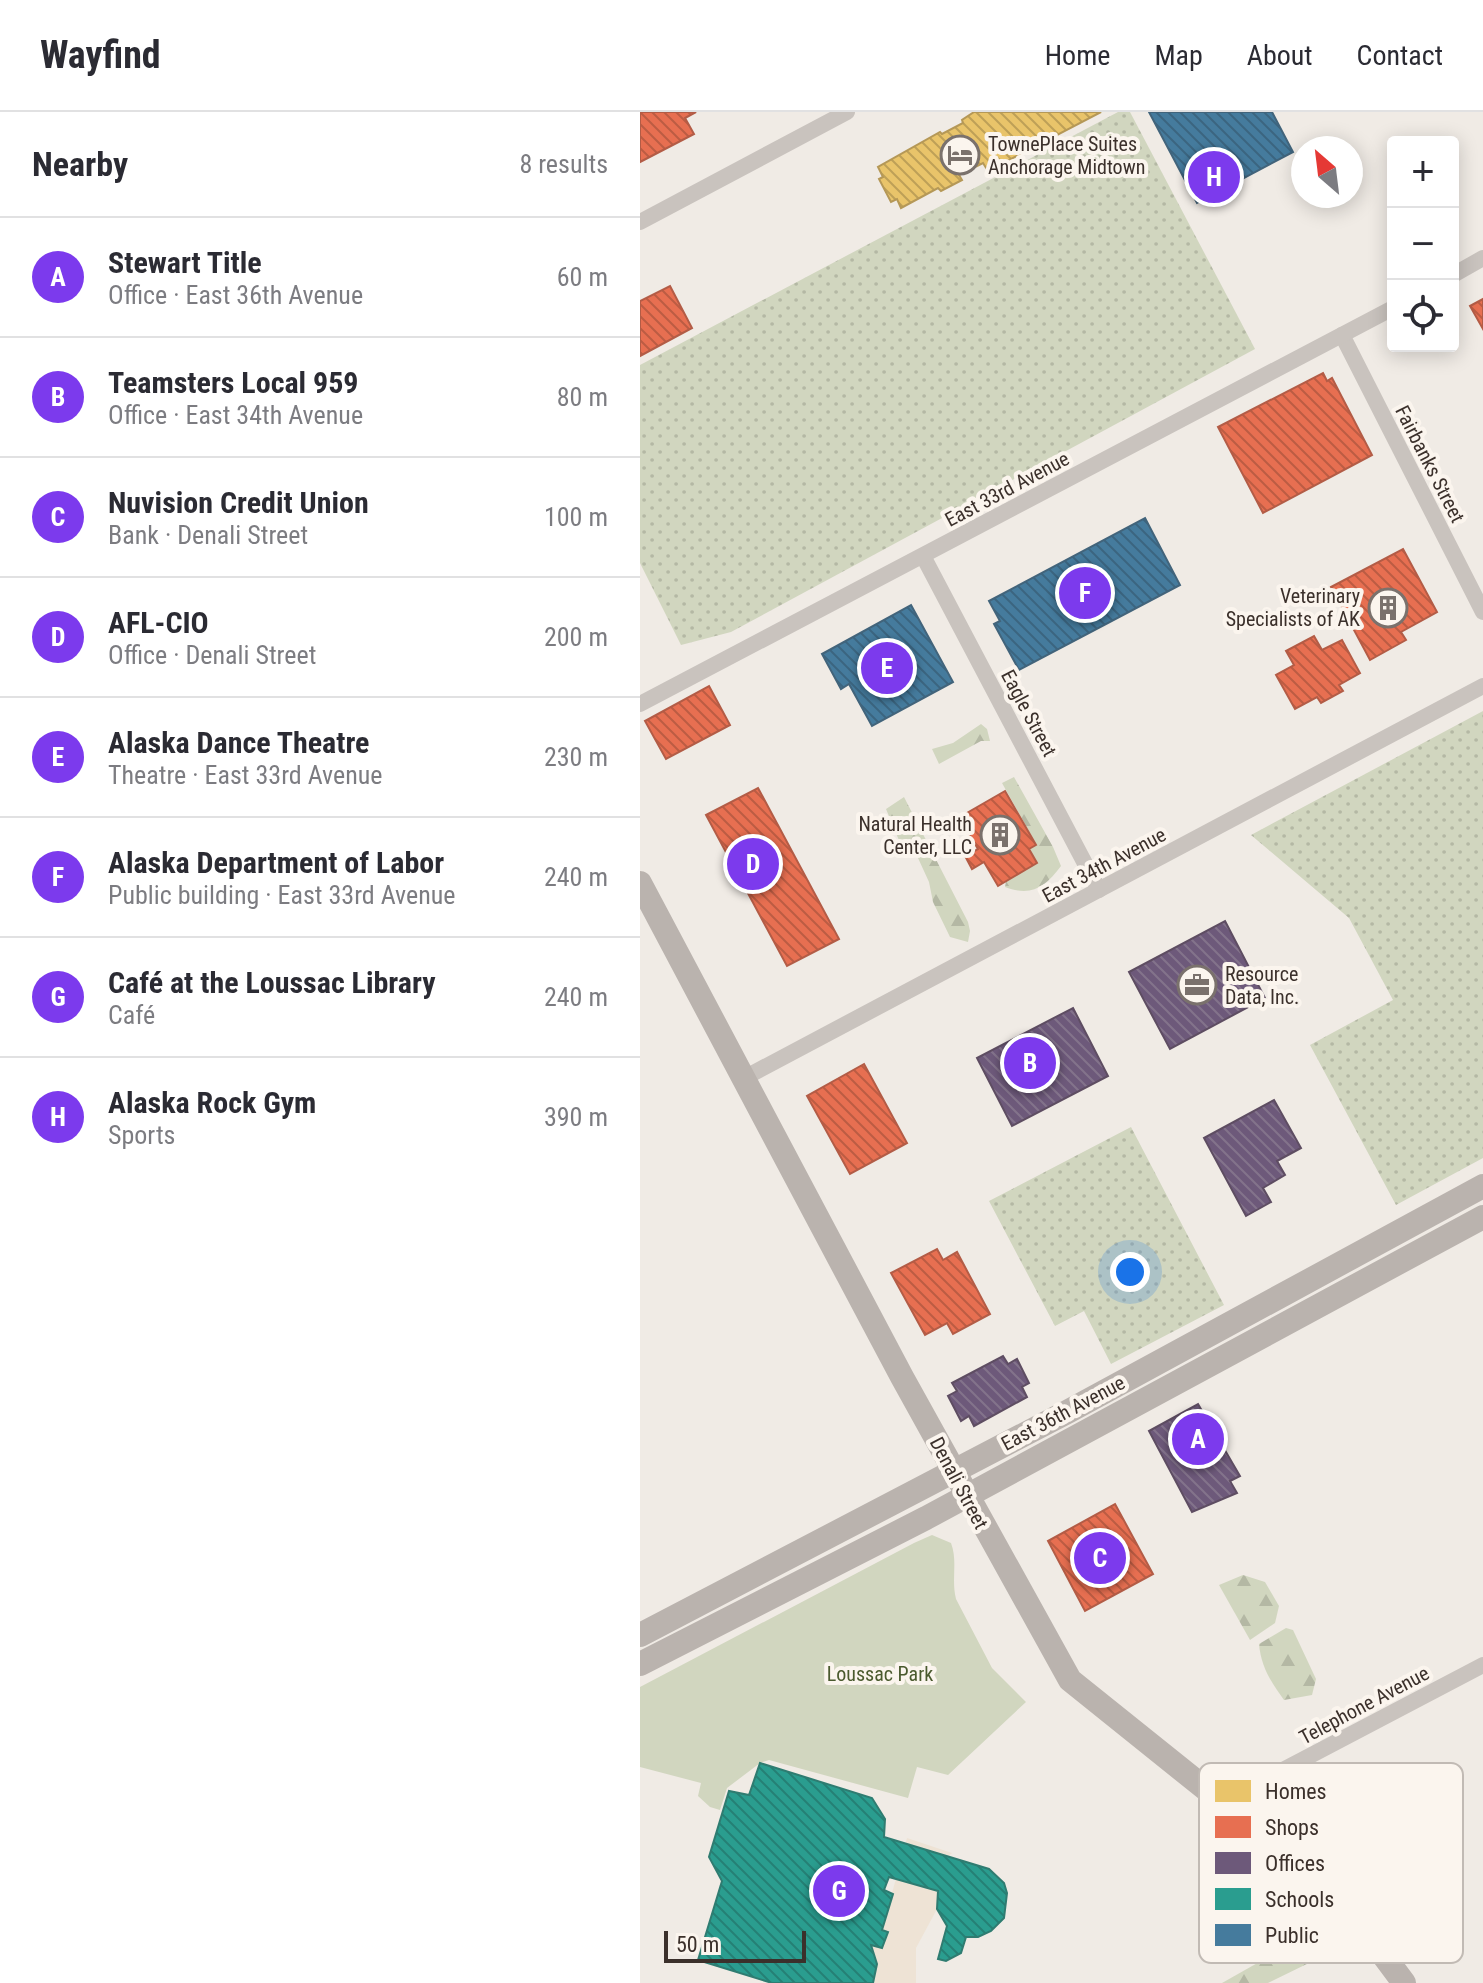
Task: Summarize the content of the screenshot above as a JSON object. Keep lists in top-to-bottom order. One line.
{"streets":{"main road":["East 36th Avenue","Denali Street"],"street":["Fairbanks Street","East 33rd Avenue","Eagle Street","East 34th Avenue","Telephone Avenue"]},"crossings":[["Fairbanks Street","East 33rd Avenue"],["East 33rd Avenue","Eagle Street"],["Eagle Street","East 34th Avenue"],["East 34th Avenue","Denali Street"],["East 36th Avenue","Denali Street"]],"parks":["Loussac Park"],"places":{"hotel":["TownePlace Suites Anchorage Midtown"],"building":["Veterinary Specialists of AK","Natural Health Center, LLC"],"office":["Resource Data, Inc."]},"legend":["Homes","Shops","Offices","Schools","Public"],"scale_bar":"50 m","north":"top left","page":{"header":"Wayfind","nav":["Home","Map","About","Contact"],"heading":["Nearby","8 results"],"map_buttons":["+","−"],"pins":["H","F","E","D","B","A","C","G"],"list":[{"mark":"A","name":"Stewart Title","note":"Office · East 36th Avenue","value":"60 m"},{"mark":"B","name":"Teamsters Local 959","note":"Office · East 34th Avenue","value":"80 m"},{"mark":"C","name":"Nuvision Credit Union","note":"Bank · Denali Street","value":"100 m"},{"mark":"D","name":"AFL-CIO","note":"Office · Denali Street","value":"200 m"},{"mark":"E","name":"Alaska Dance Theatre","note":"Theatre · East 33rd Avenue","value":"230 m"},{"mark":"F","name":"Alaska Department of Labor","note":"Public building · East 33rd Avenue","value":"240 m"},{"mark":"G","name":"Café at the Loussac Library","note":"Café","value":"240 m"},{"mark":"H","name":"Alaska Rock Gym","note":"Sports","value":"390 m"}],"scale":"50 m"}}
